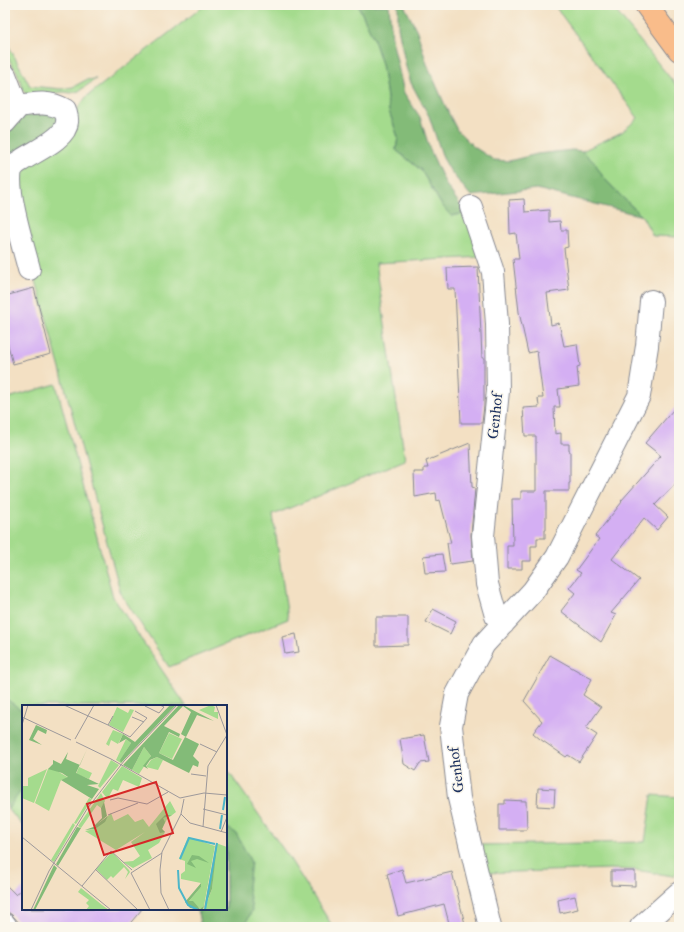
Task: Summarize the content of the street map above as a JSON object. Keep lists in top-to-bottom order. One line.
{"streets":{"street":["Genhof"]}}
